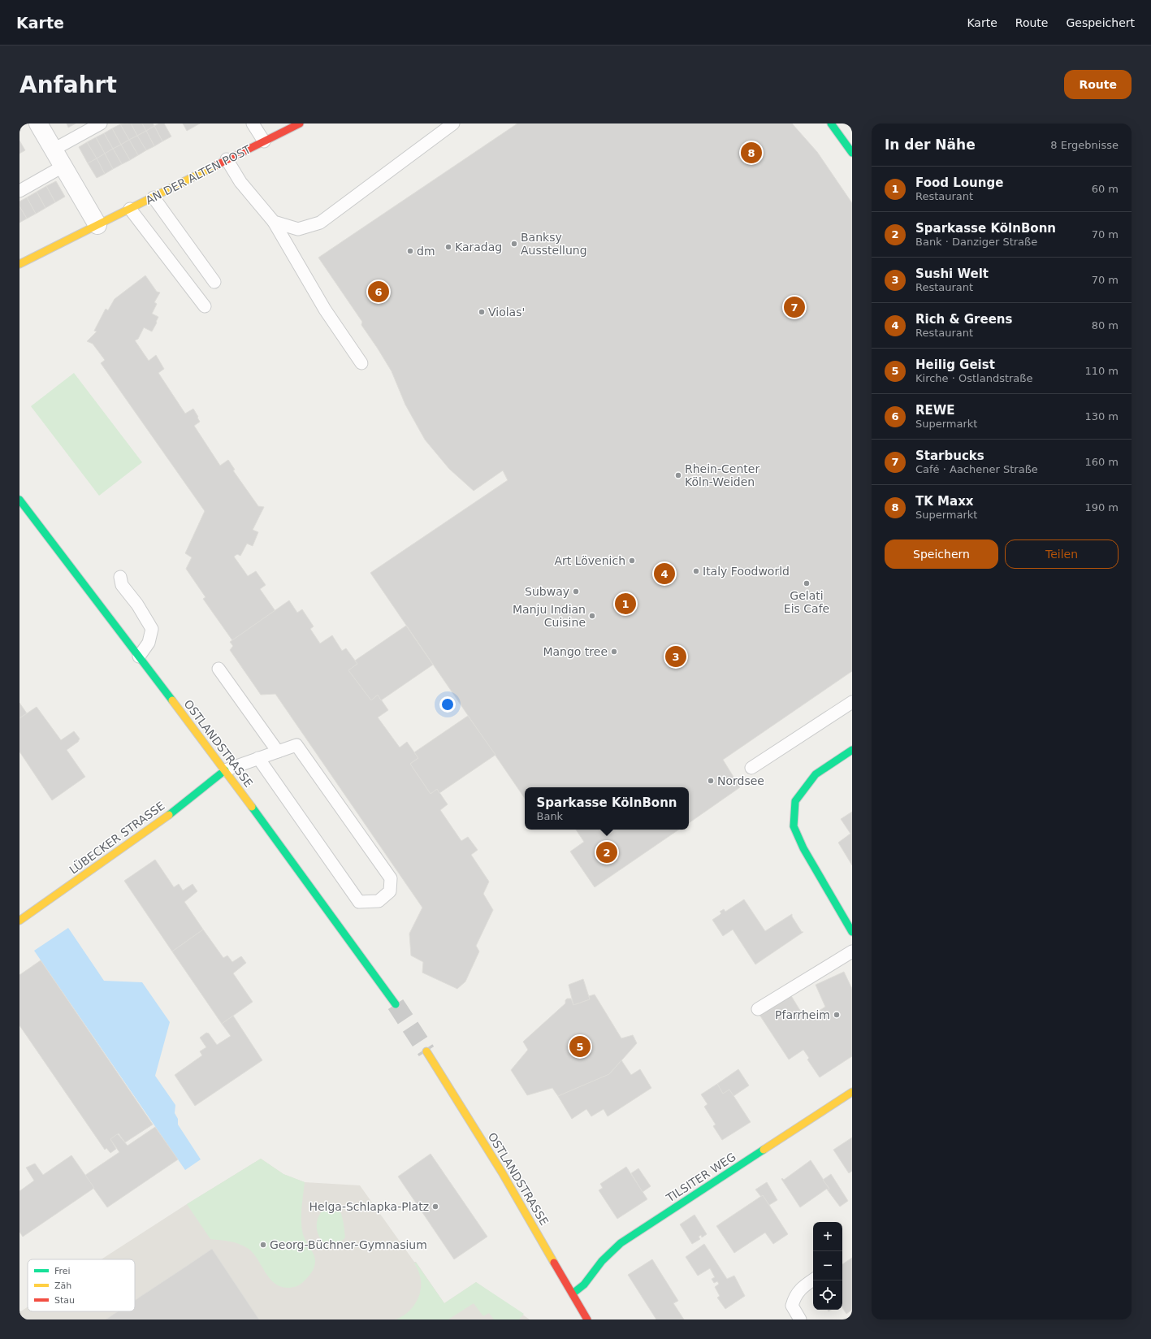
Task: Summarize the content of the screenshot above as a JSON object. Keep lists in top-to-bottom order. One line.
{"streets":{"street":["AN DER ALTEN POST","OSTLANDSTRASSE","LÜBECKER STRASSE","TILSITER WEG"]},"crossings":[["OSTLANDSTRASSE","LÜBECKER STRASSE"],["OSTLANDSTRASSE","TILSITER WEG"]],"places":["Banksy Ausstellung","Karadag","dm","Violas'","Rhein-Center Köln-Weiden","Art Lövenich","Italy Foodworld","Gelati Eis Cafe","Subway","Manju Indian Cuisine","Mango tree","Nordsee","Pfarrheim","Helga-Schlapka-Platz","Georg-Büchner-Gymnasium"],"legend":["Frei","Zäh","Stau"],"page":{"header":"Karte","nav":["Karte","Route","Gespeichert"],"buttons":["Route",["Speichern","Teilen"]],"title":"Anfahrt","heading":["In der Nähe","8 Ergebnisse"],"pins":["8","6","7","4","1","3","2","5"],"list":[{"mark":"1","name":"Food Lounge","note":"Restaurant","value":"60 m"},{"mark":"2","name":"Sparkasse KölnBonn","note":"Bank · Danziger Straße","value":"70 m"},{"mark":"3","name":"Sushi Welt","note":"Restaurant","value":"70 m"},{"mark":"4","name":"Rich & Greens","note":"Restaurant","value":"80 m"},{"mark":"5","name":"Heilig Geist","note":"Kirche · Ostlandstraße","value":"110 m"},{"mark":"6","name":"REWE","note":"Supermarkt","value":"130 m"},{"mark":"7","name":"Starbucks","note":"Café · Aachener Straße","value":"160 m"},{"mark":"8","name":"TK Maxx","note":"Supermarkt","value":"190 m"}],"popup":["Sparkasse KölnBonn","Bank"],"map_buttons":["+","−"]}}
